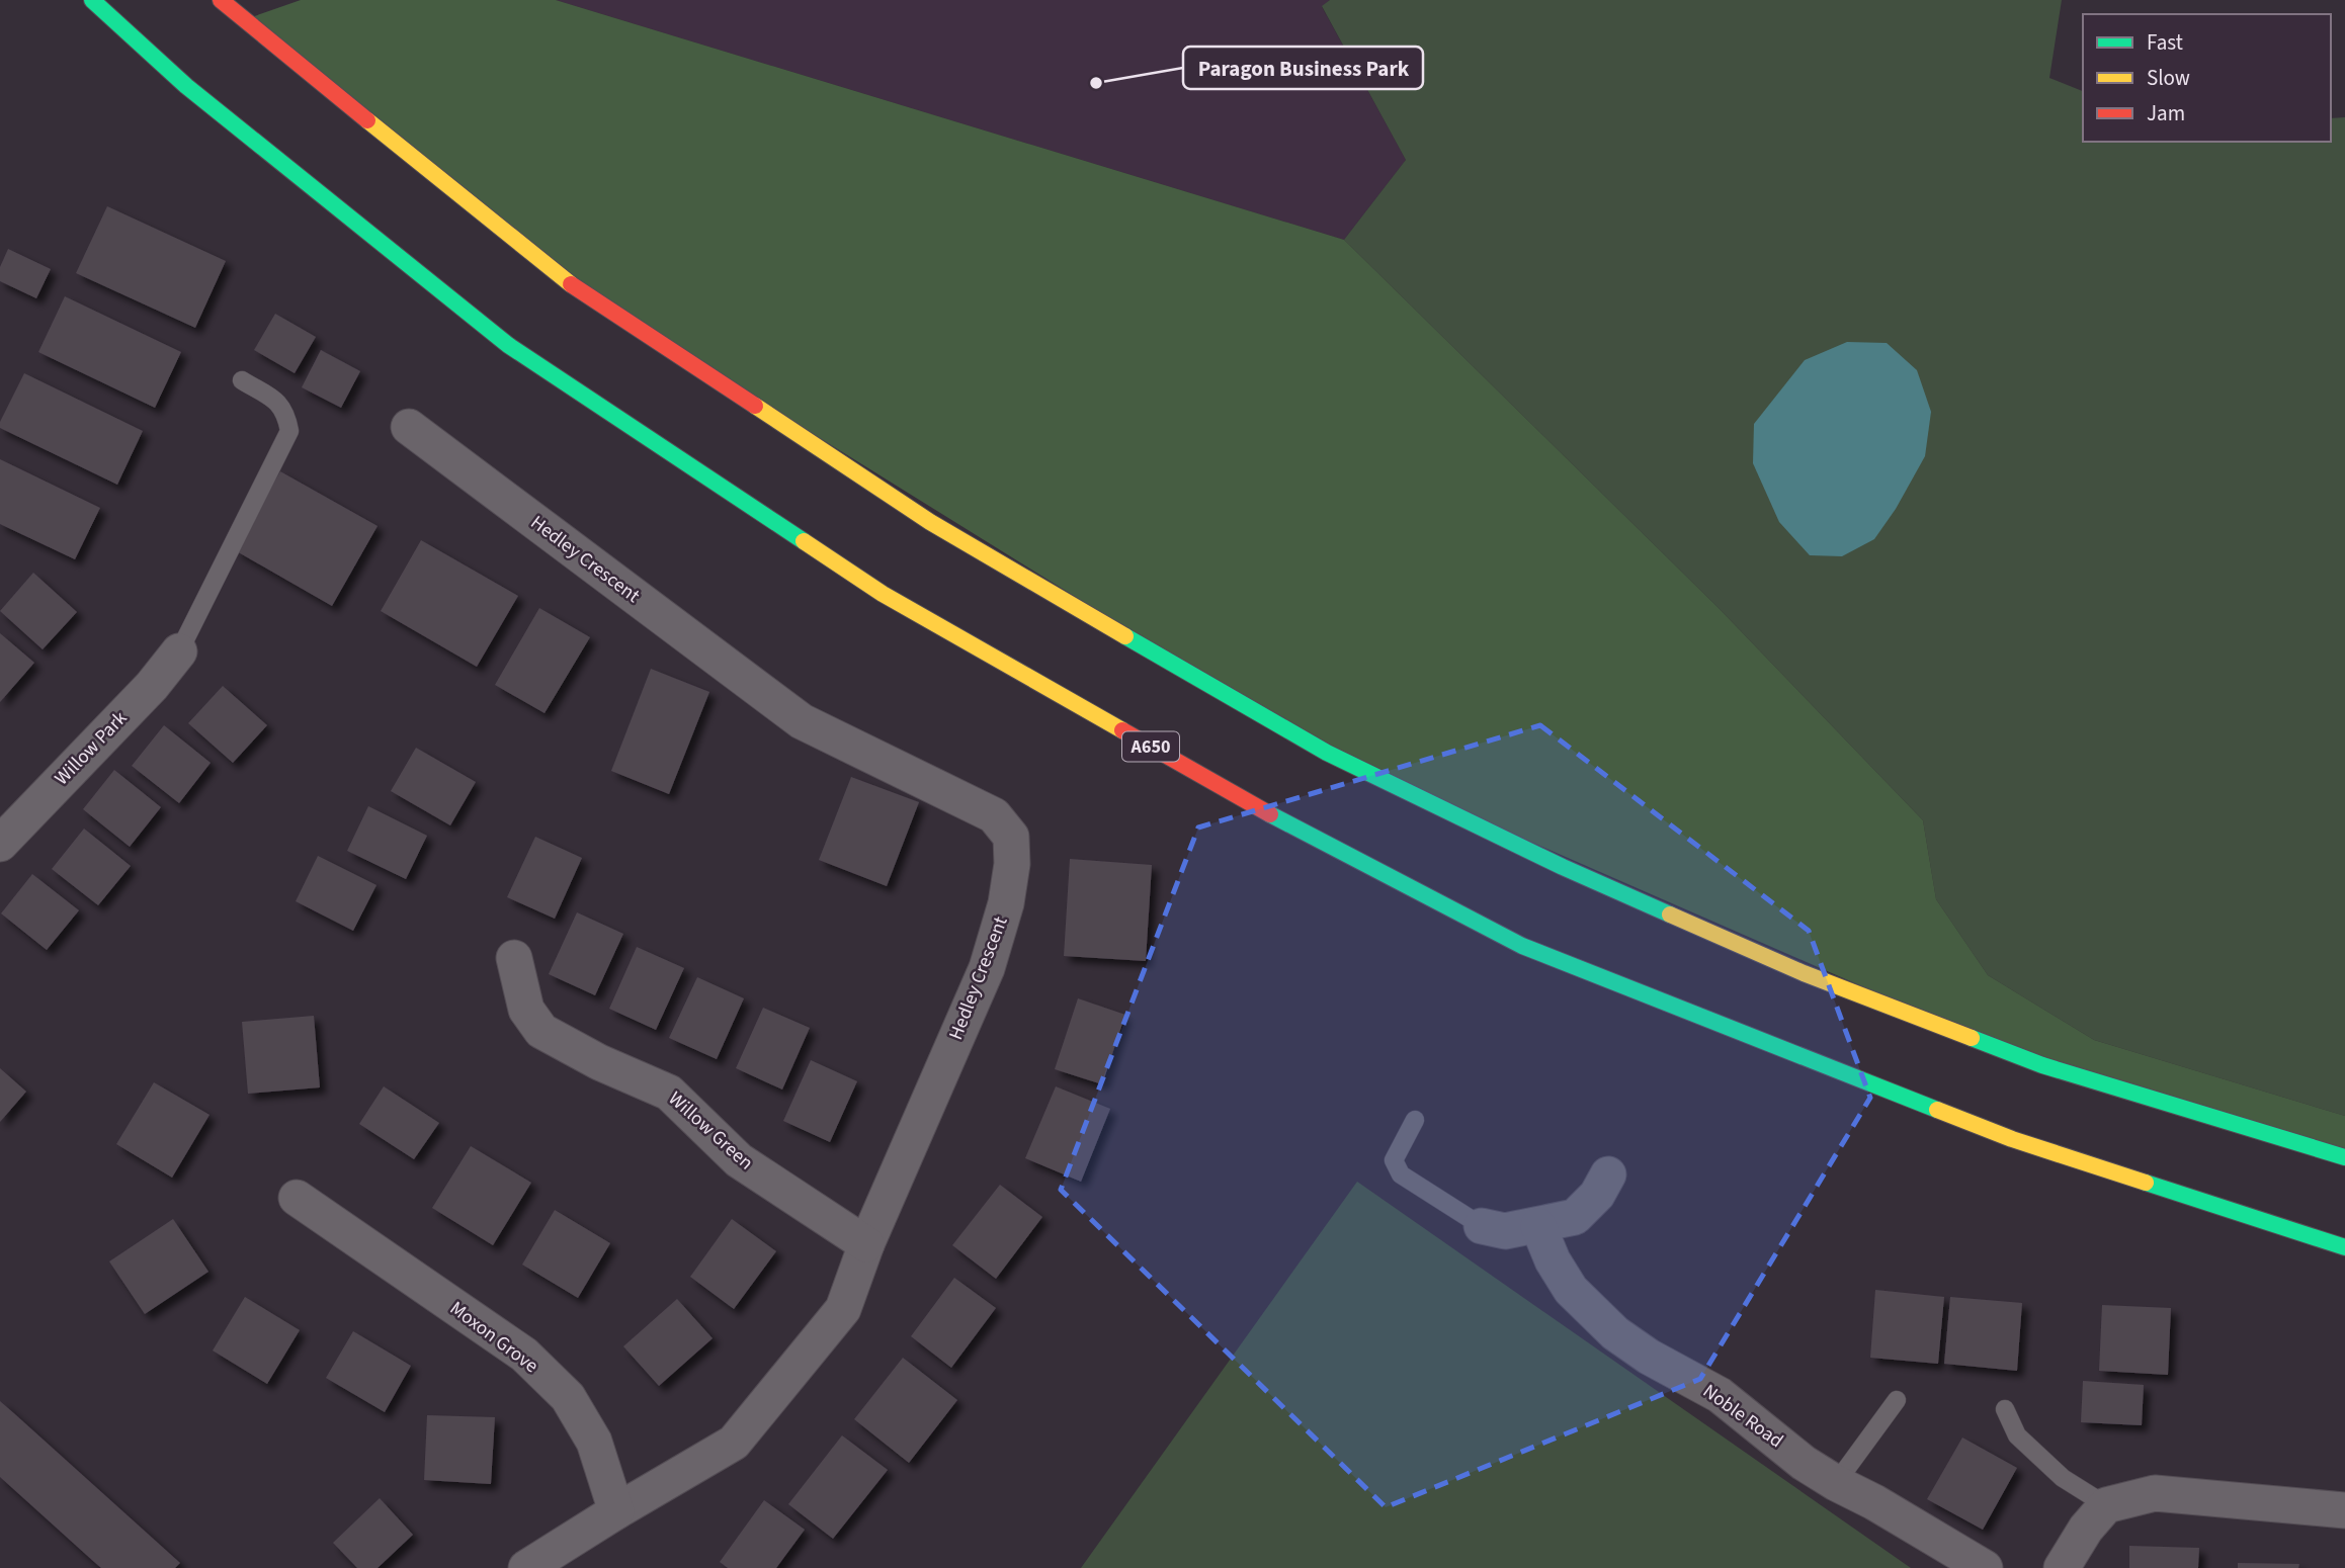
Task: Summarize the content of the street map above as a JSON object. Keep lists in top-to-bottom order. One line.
{"streets":{"highway":["A650"],"street":["Hedley Crescent","Willow Park","Willow Green","Moxon Grove","Noble Road"]},"crossings":[["Hedley Crescent","Willow Green"],["Hedley Crescent","Moxon Grove"]],"places":["Paragon Business Park"],"legend":["Fast","Slow","Jam"]}
